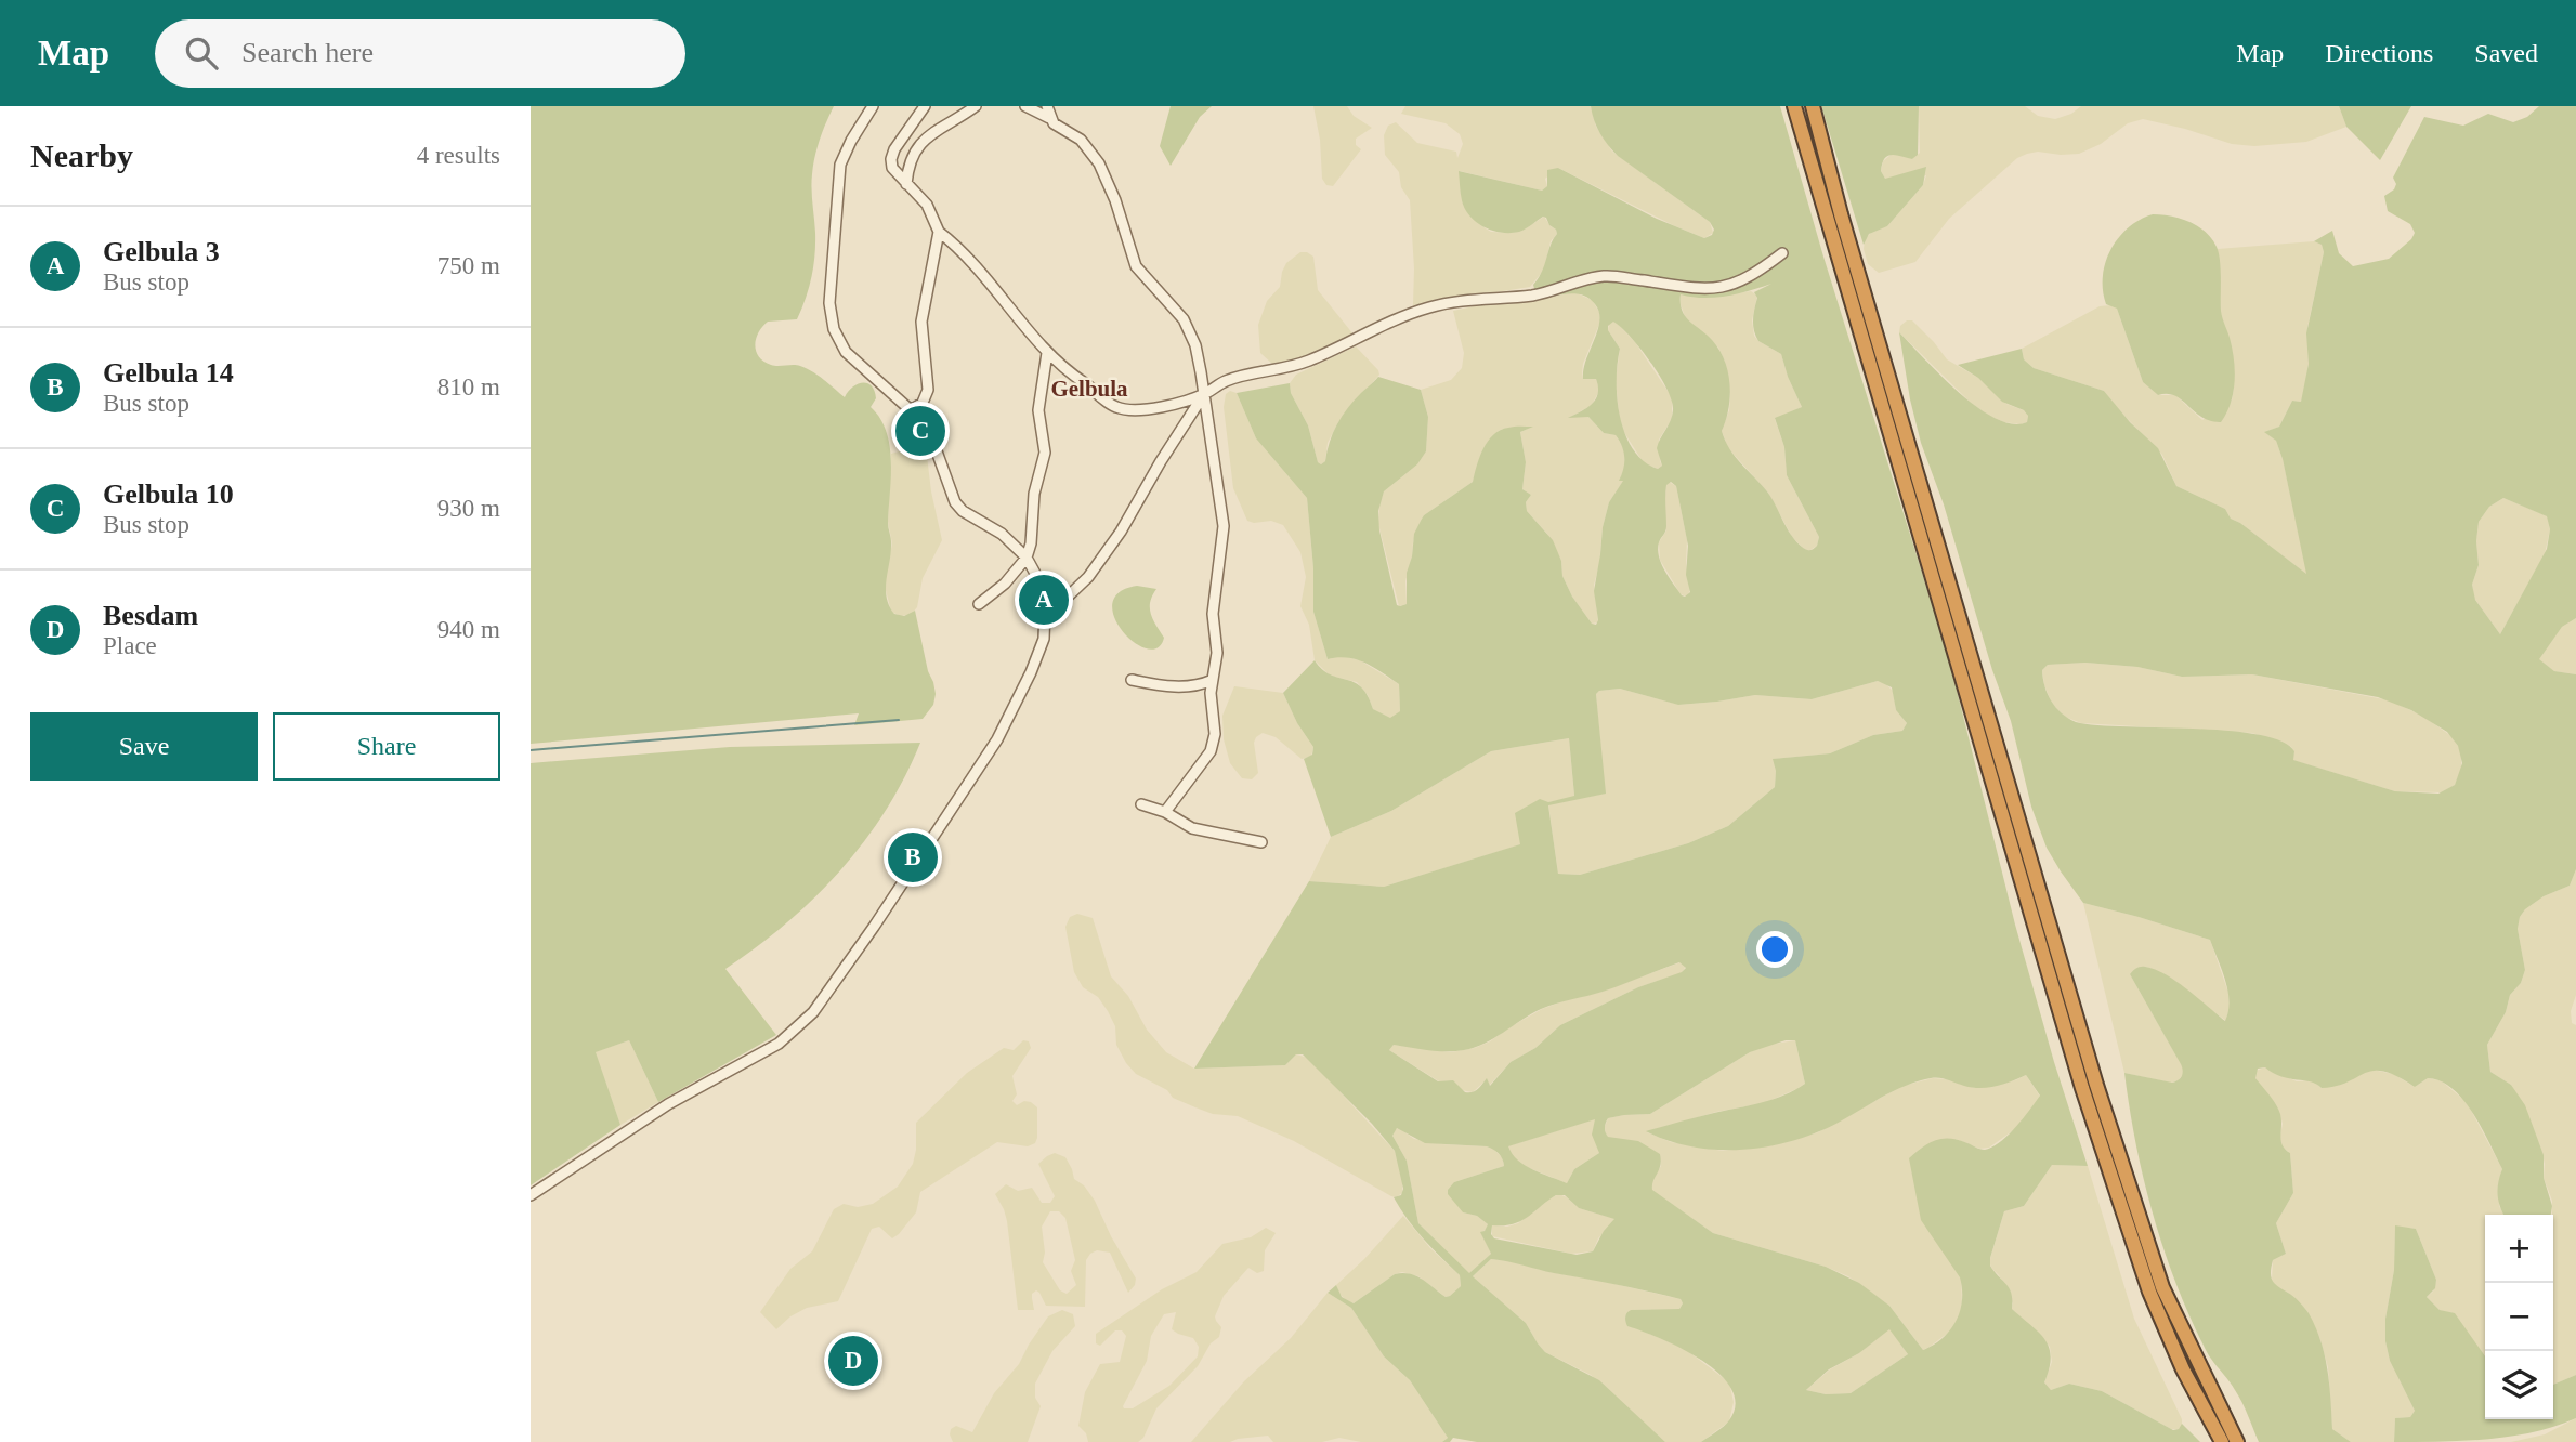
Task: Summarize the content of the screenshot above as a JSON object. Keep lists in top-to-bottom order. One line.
{"districts":["Gelbula"],"page":{"header":"Map","search":"Search here","nav":["Map","Directions","Saved"],"heading":["Nearby","4 results"],"list":[{"mark":"A","name":"Gelbula 3","note":"Bus stop","value":"750 m"},{"mark":"B","name":"Gelbula 14","note":"Bus stop","value":"810 m"},{"mark":"C","name":"Gelbula 10","note":"Bus stop","value":"930 m"},{"mark":"D","name":"Besdam","note":"Place","value":"940 m"}],"pins":["C","A","B","D"],"buttons":["Save","Share"],"map_buttons":["+","−"]}}
